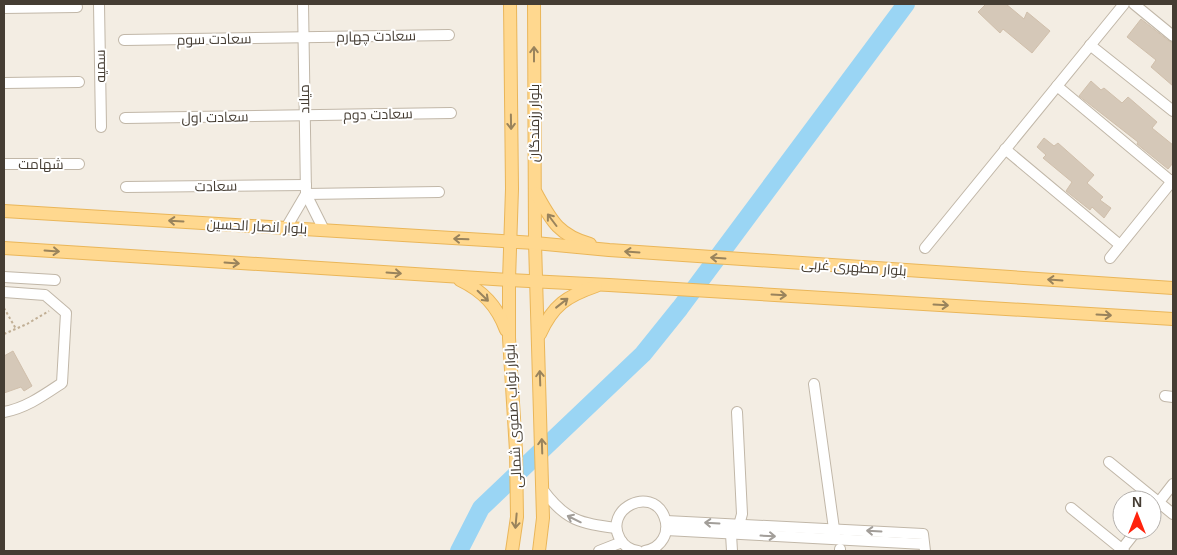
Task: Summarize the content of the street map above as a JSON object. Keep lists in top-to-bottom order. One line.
{"streets":{"main road":["بلوار رزمندگان","بلوار انصار الحسین","بلوار مطهری غربی","بلوار نواب صفوی شمالی"],"street":["سعادت چهارم","سعادت سوم","سمیه","میلاد","سعادت دوم","سعادت اول","شهامت","سعادت"]},"crossings":[["سعادت چهارم","سعادت سوم"],["سعادت چهارم","میلاد"],["سعادت سوم","میلاد"],["میلاد","سعادت دوم"],["میلاد","سعادت اول"],["میلاد","سعادت"],["سعادت دوم","سعادت اول"],["بلوار رزمندگان","بلوار انصار الحسین"],["بلوار رزمندگان","بلوار مطهری غربی"],["بلوار رزمندگان","بلوار نواب صفوی شمالی"],["بلوار انصار الحسین","بلوار مطهری غربی"]],"north":"top"}
